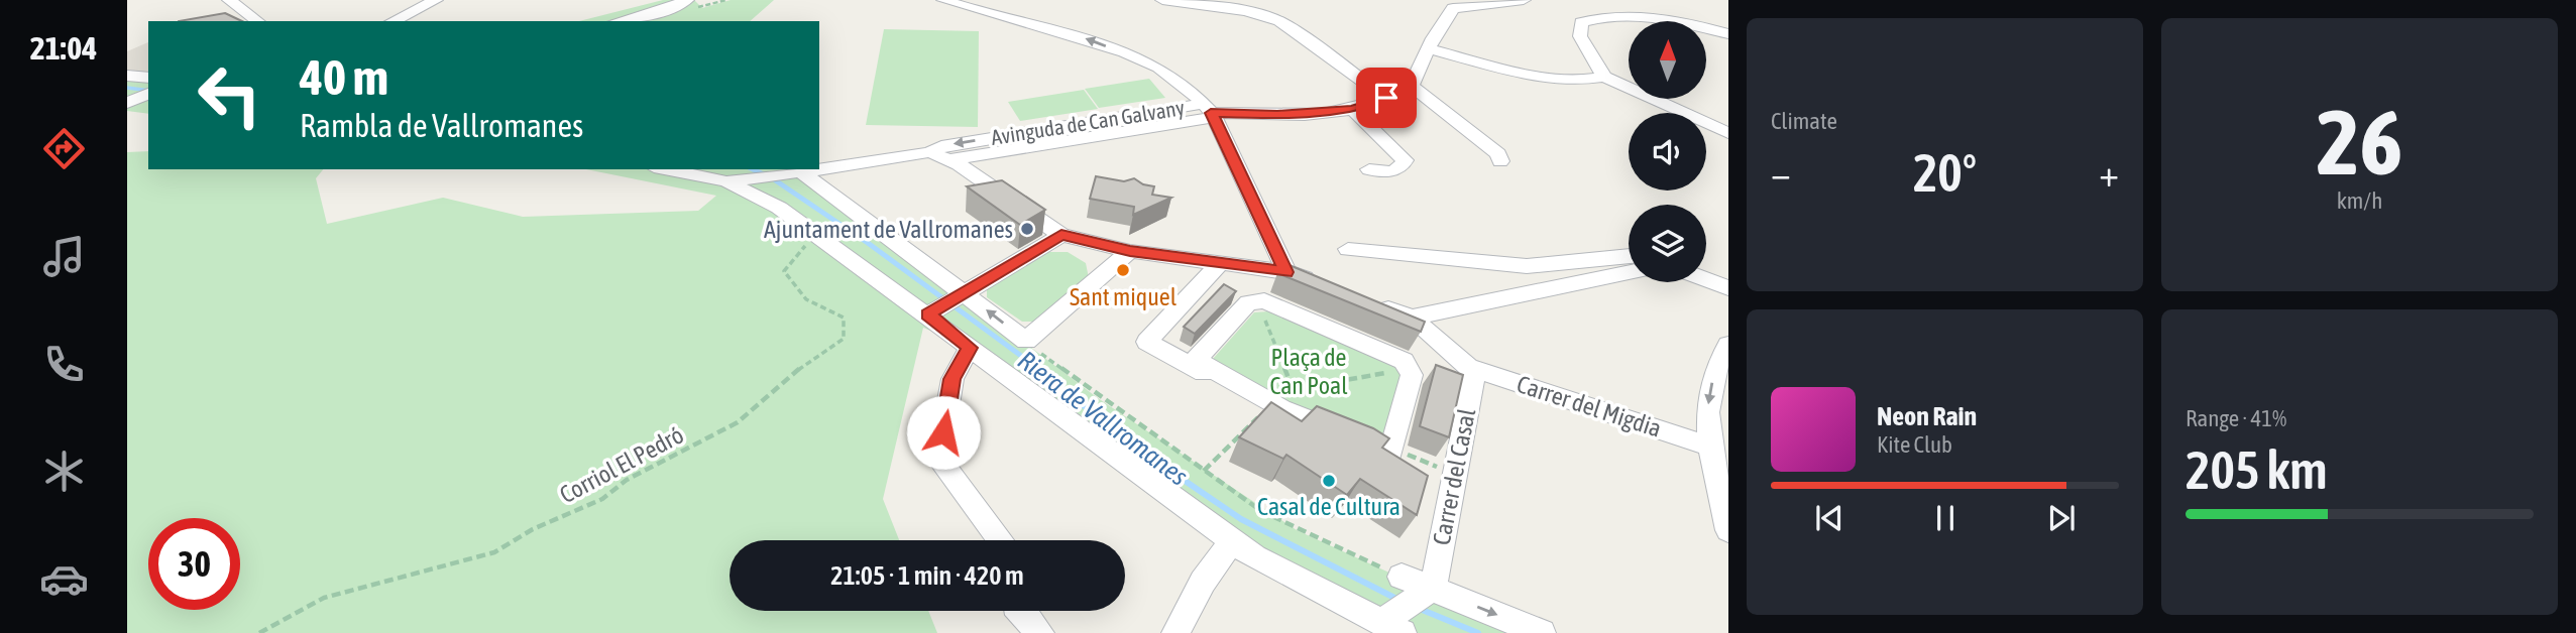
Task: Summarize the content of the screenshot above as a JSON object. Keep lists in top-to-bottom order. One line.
{"streets":{"street":["Avinguda de Can Galvany","Carrer del Migdia","Carrer del Casal"],"path":["Corriol El Pedró"]},"crossings":[["Carrer del Migdia","Carrer del Casal"]],"water":["Riera de Vallromanes"],"parks":["Plaça de Can Poal"],"places":["Ajuntament de Vallromanes","Sant miquel","Casal de Cultura"],"north":"top","page":{"tabs":"21:04","tile":["Climate",["26","km/h"],["Range · 41%","205 km"]],"turn":["40 m","Rambla de Vallromanes"],"heat":["−","20°","+"],"song":["Neon Rain","Kite Club"],"limit":"30","trip":"21:05 · 1 min · 420 m"}}
